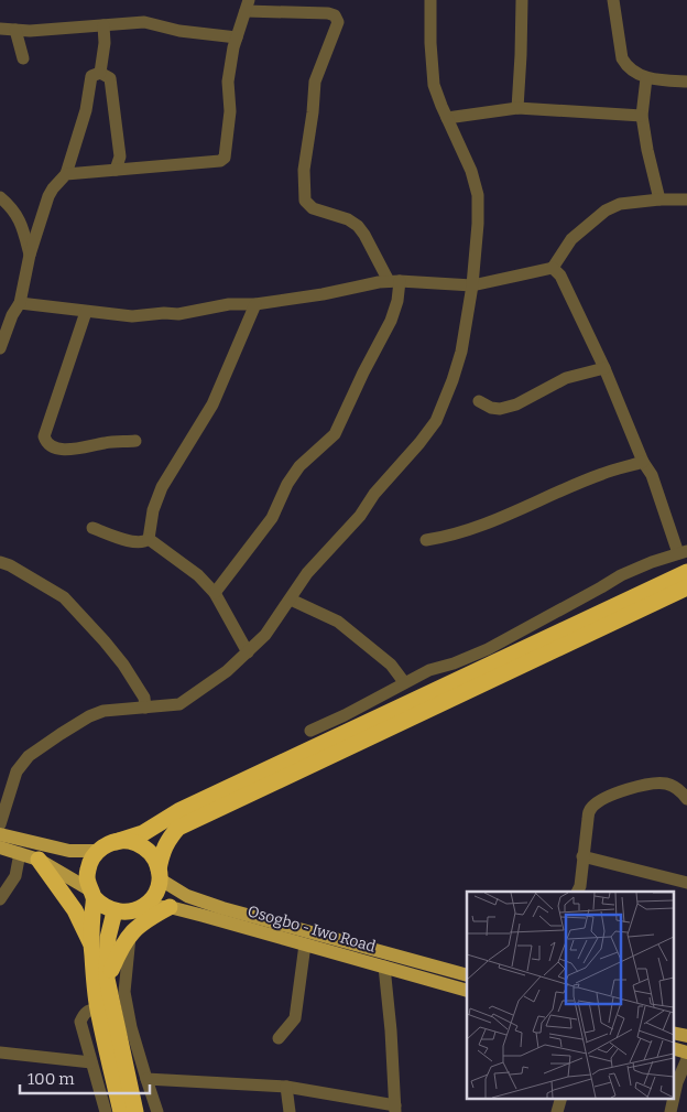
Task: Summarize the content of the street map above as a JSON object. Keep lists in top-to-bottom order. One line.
{"streets":{"main road":["Osogbo - Iwo Road"]},"scale_bar":"100 m"}
